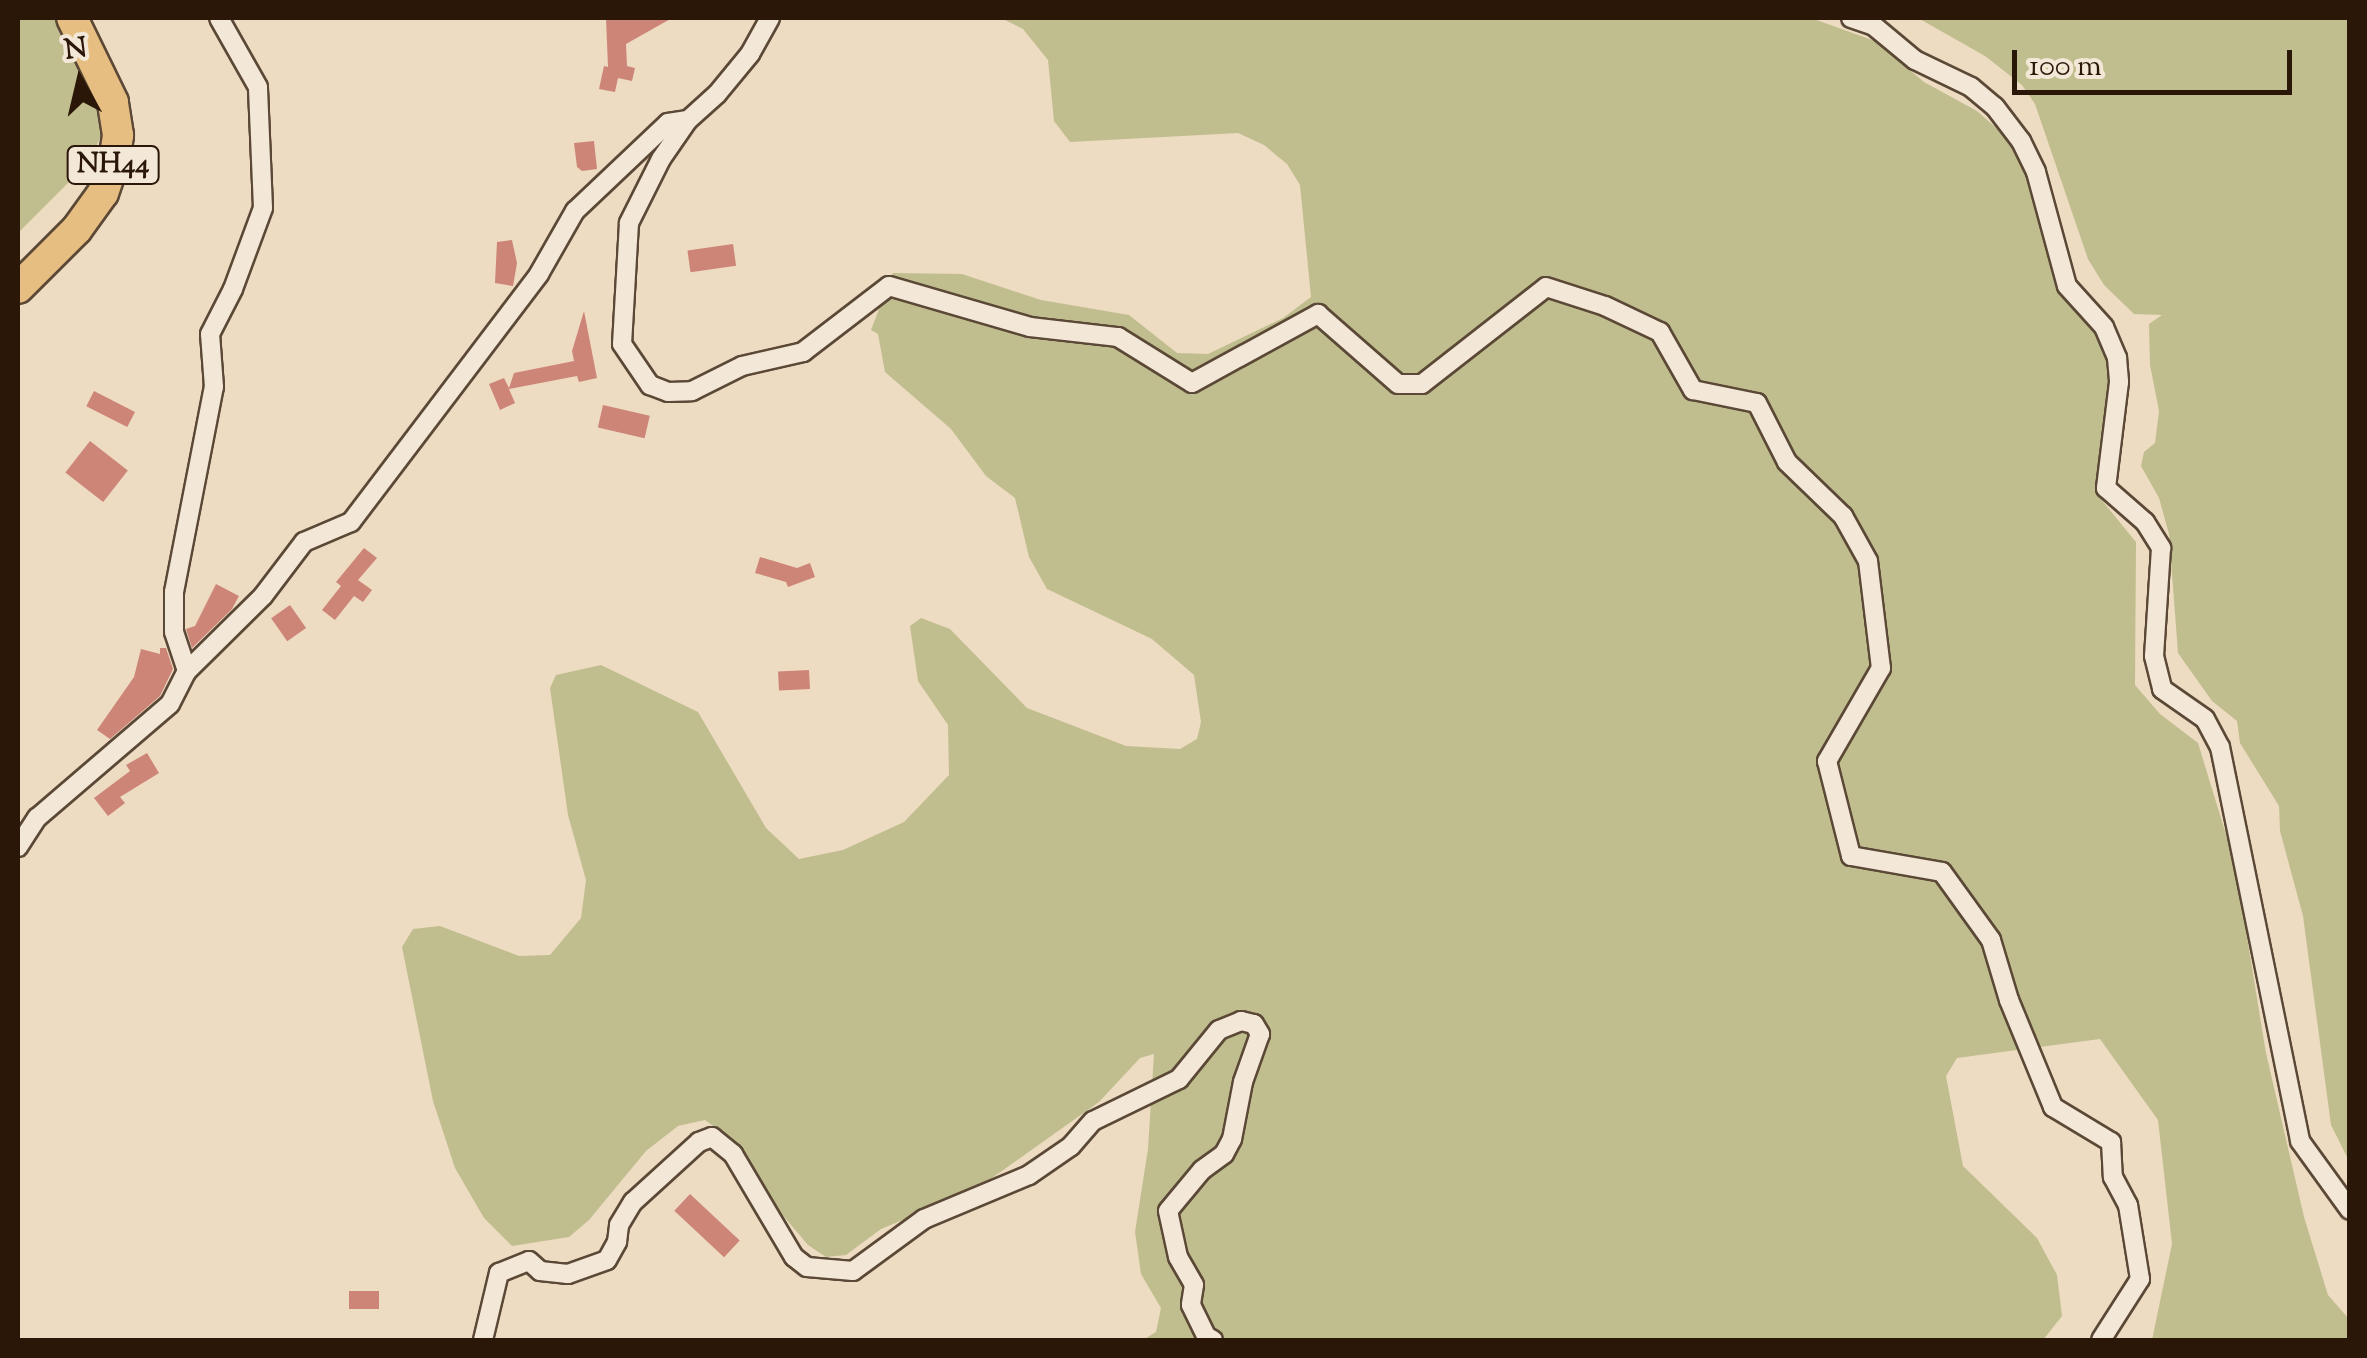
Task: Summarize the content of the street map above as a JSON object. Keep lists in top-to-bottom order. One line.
{"streets":{"main road":["NH44"]},"scale_bar":"100 m","north":"top"}
